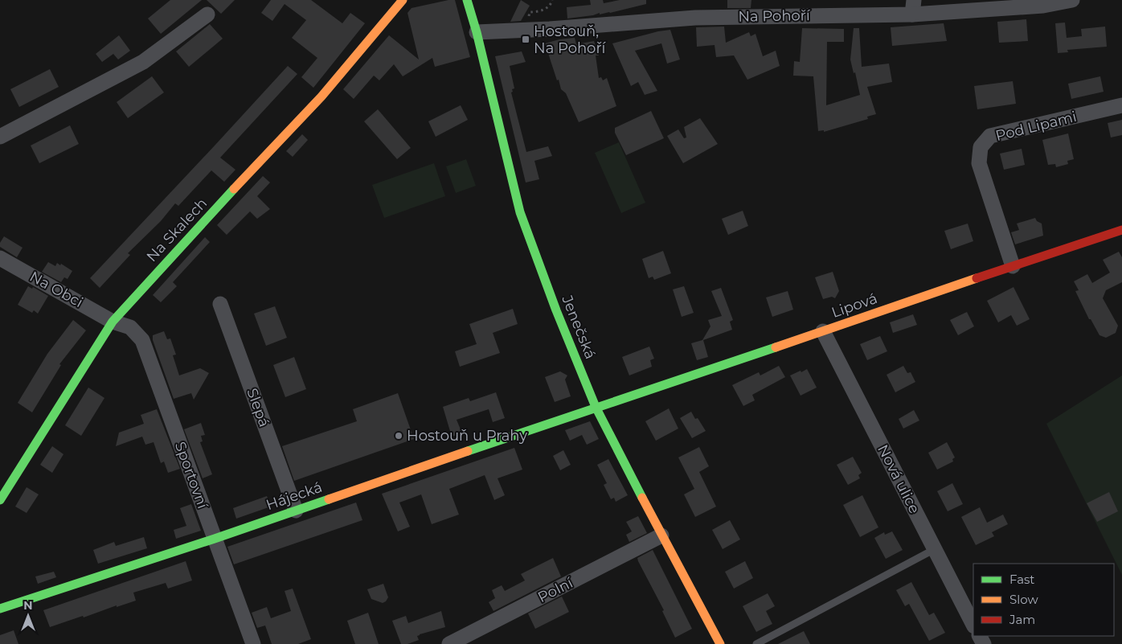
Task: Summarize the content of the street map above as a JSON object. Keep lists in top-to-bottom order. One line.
{"streets":{"street":["Na Pohoří","Pod Lipami","Na Skalech","Na Obci","Lipová","Jenečská","Slepá","Sportovní","Nová ulice","Hájecká","Polní"]},"crossings":[["Na Pohoří","Jenečská"],["Pod Lipami","Lipová"],["Na Skalech","Na Obci"],["Na Skalech","Sportovní"],["Na Obci","Sportovní"],["Lipová","Jenečská"],["Lipová","Nová ulice"],["Lipová","Hájecká"],["Jenečská","Hájecká"],["Jenečská","Polní"],["Slepá","Hájecká"],["Sportovní","Hájecká"]],"places":{"transit":["Hostouň, Na Pohoří"],"other":["Hostouň u Prahy"]},"legend":["Fast","Slow","Jam"],"north":"top"}
